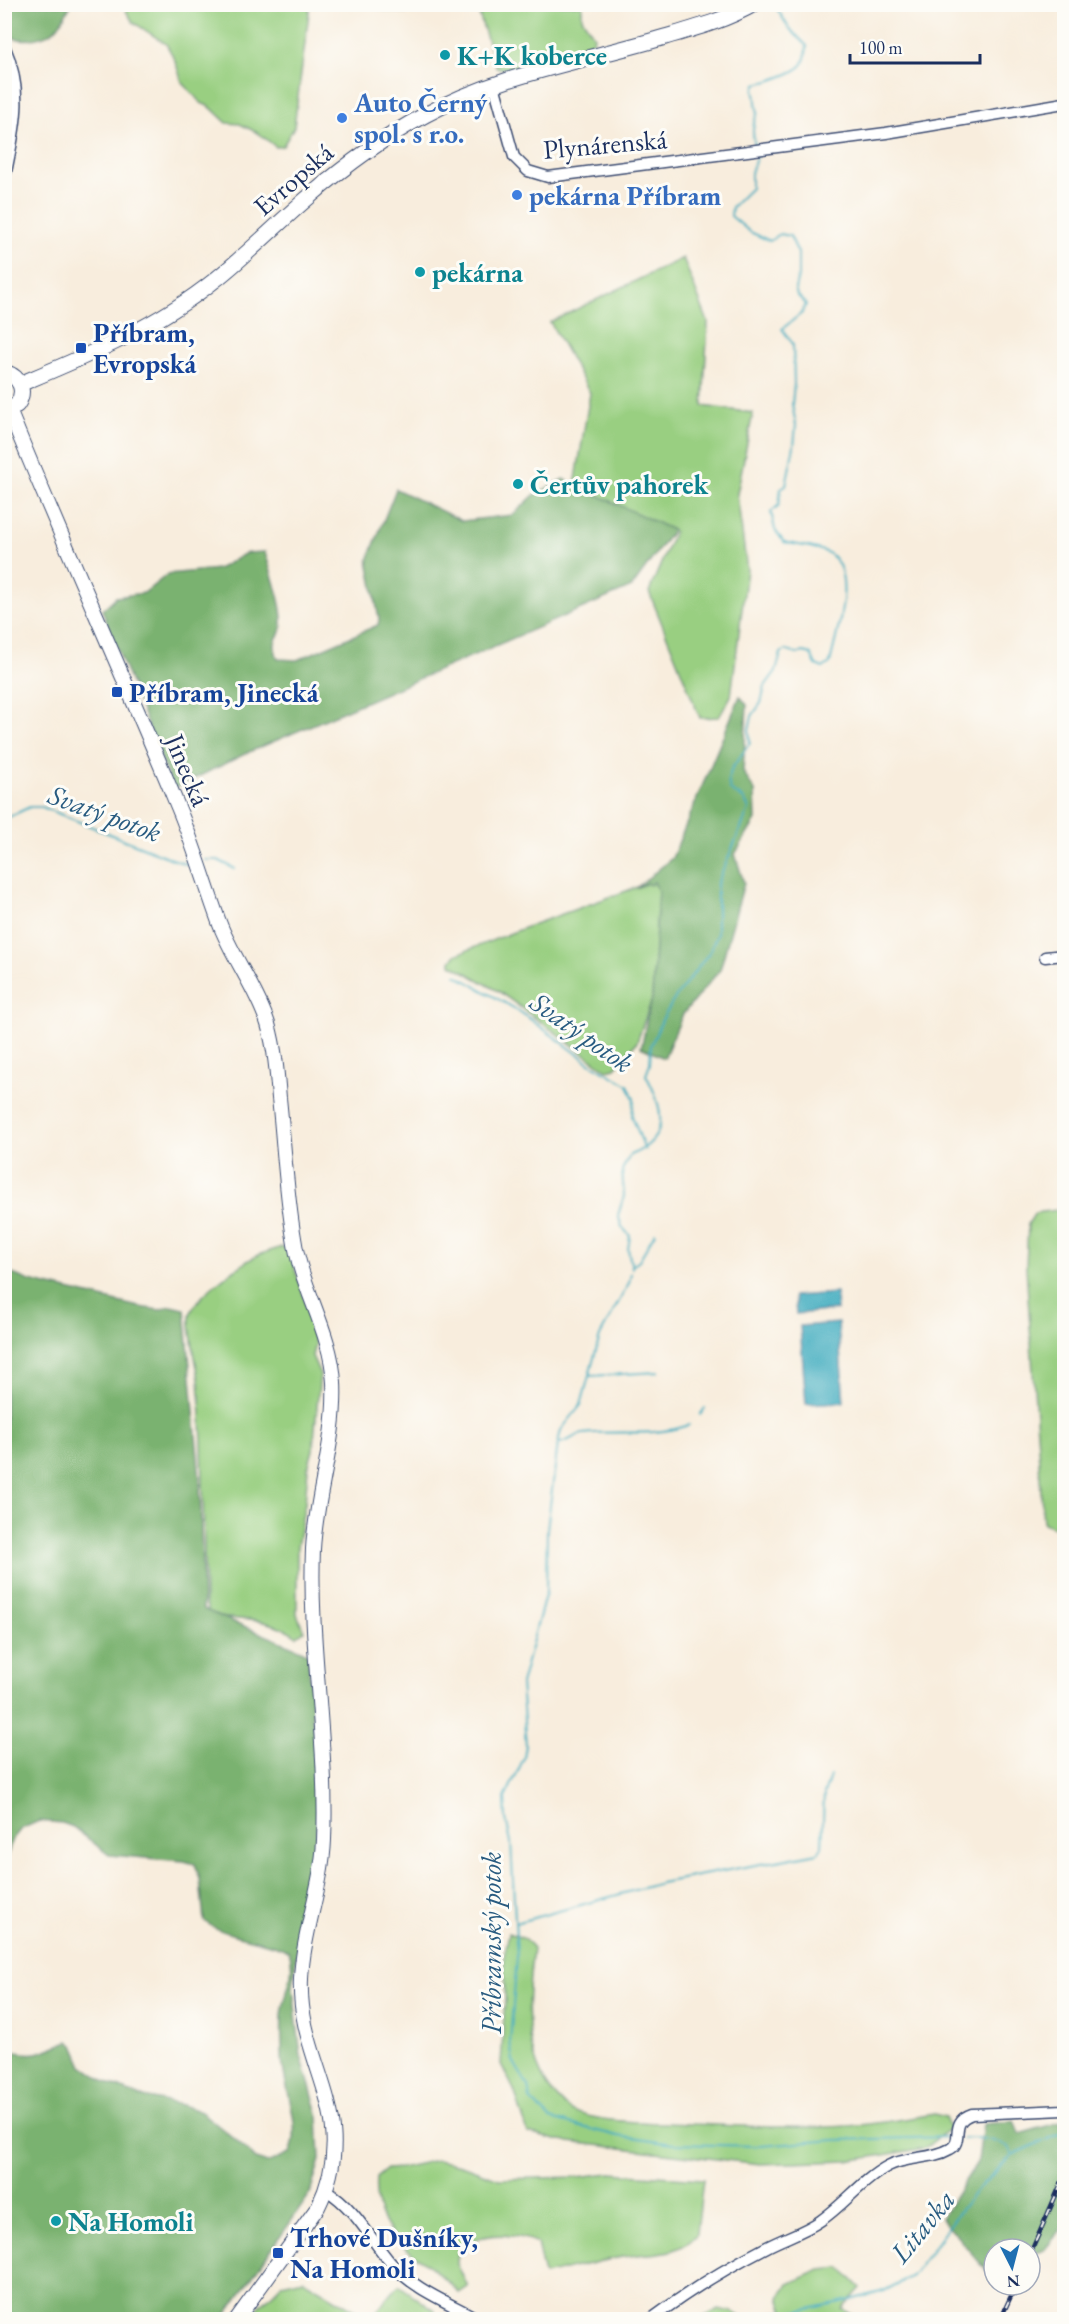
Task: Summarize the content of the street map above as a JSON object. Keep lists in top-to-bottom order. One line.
{"streets":{"main road":["Evropská","Jinecká"],"street":["Plynárenská"]},"crossings":[["Plynárenská","Evropská"]],"water":["Svatý potok","Příbramský potok","Litavka"],"places":{"other":["K+K koberce","Auto Černý spol. s r.o.","pekárna Příbram","pekárna","Čertův pahorek","Na Homoli"],"transit":["Příbram, Evropská","Příbram, Jinecká","Trhové Dušníky, Na Homoli"]},"scale_bar":"100 m","north":"bottom"}
